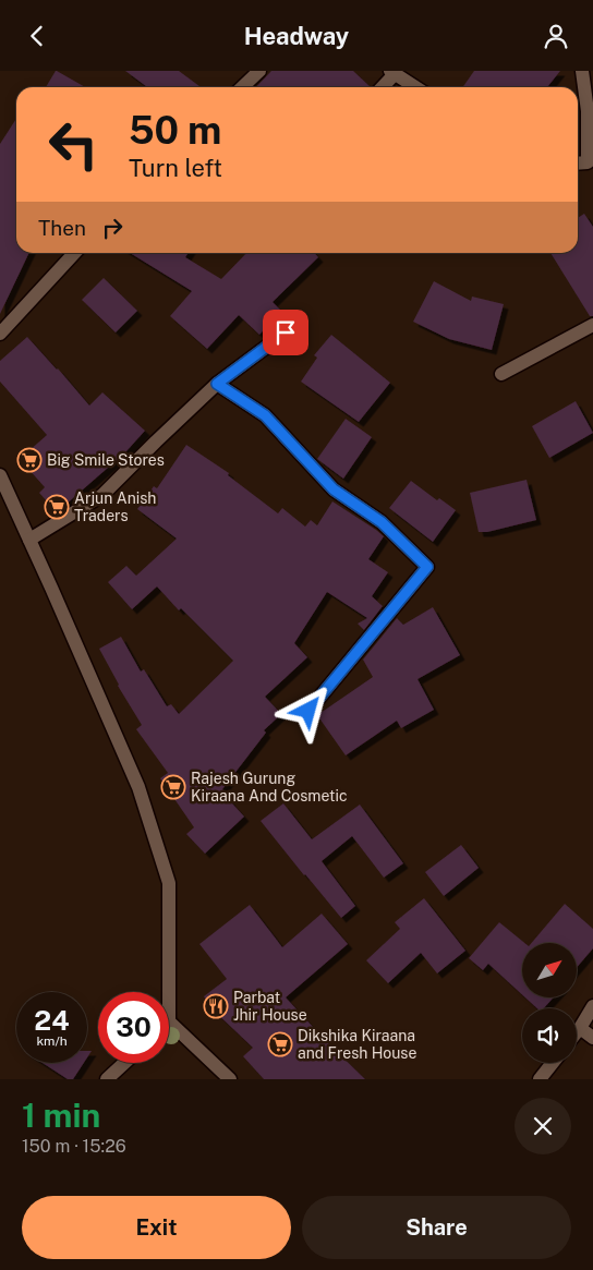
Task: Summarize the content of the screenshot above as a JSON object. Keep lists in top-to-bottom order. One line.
{"places":{"supermarket":["Big Smile Stores","Arjun Anish Traders","Rajesh Gurung Kiraana And Cosmetic","Dikshika Kiraana and Fresh House"],"restaurant":["Parbat Jhir House"]},"north":"top right","page":{"header":"Headway","turn":["50 m","Turn left"],"then":"Then","speed":"24 km/h","limit":"30","heading":["1 min","150 m · 15:26"],"buttons":["Exit","Share"]}}
